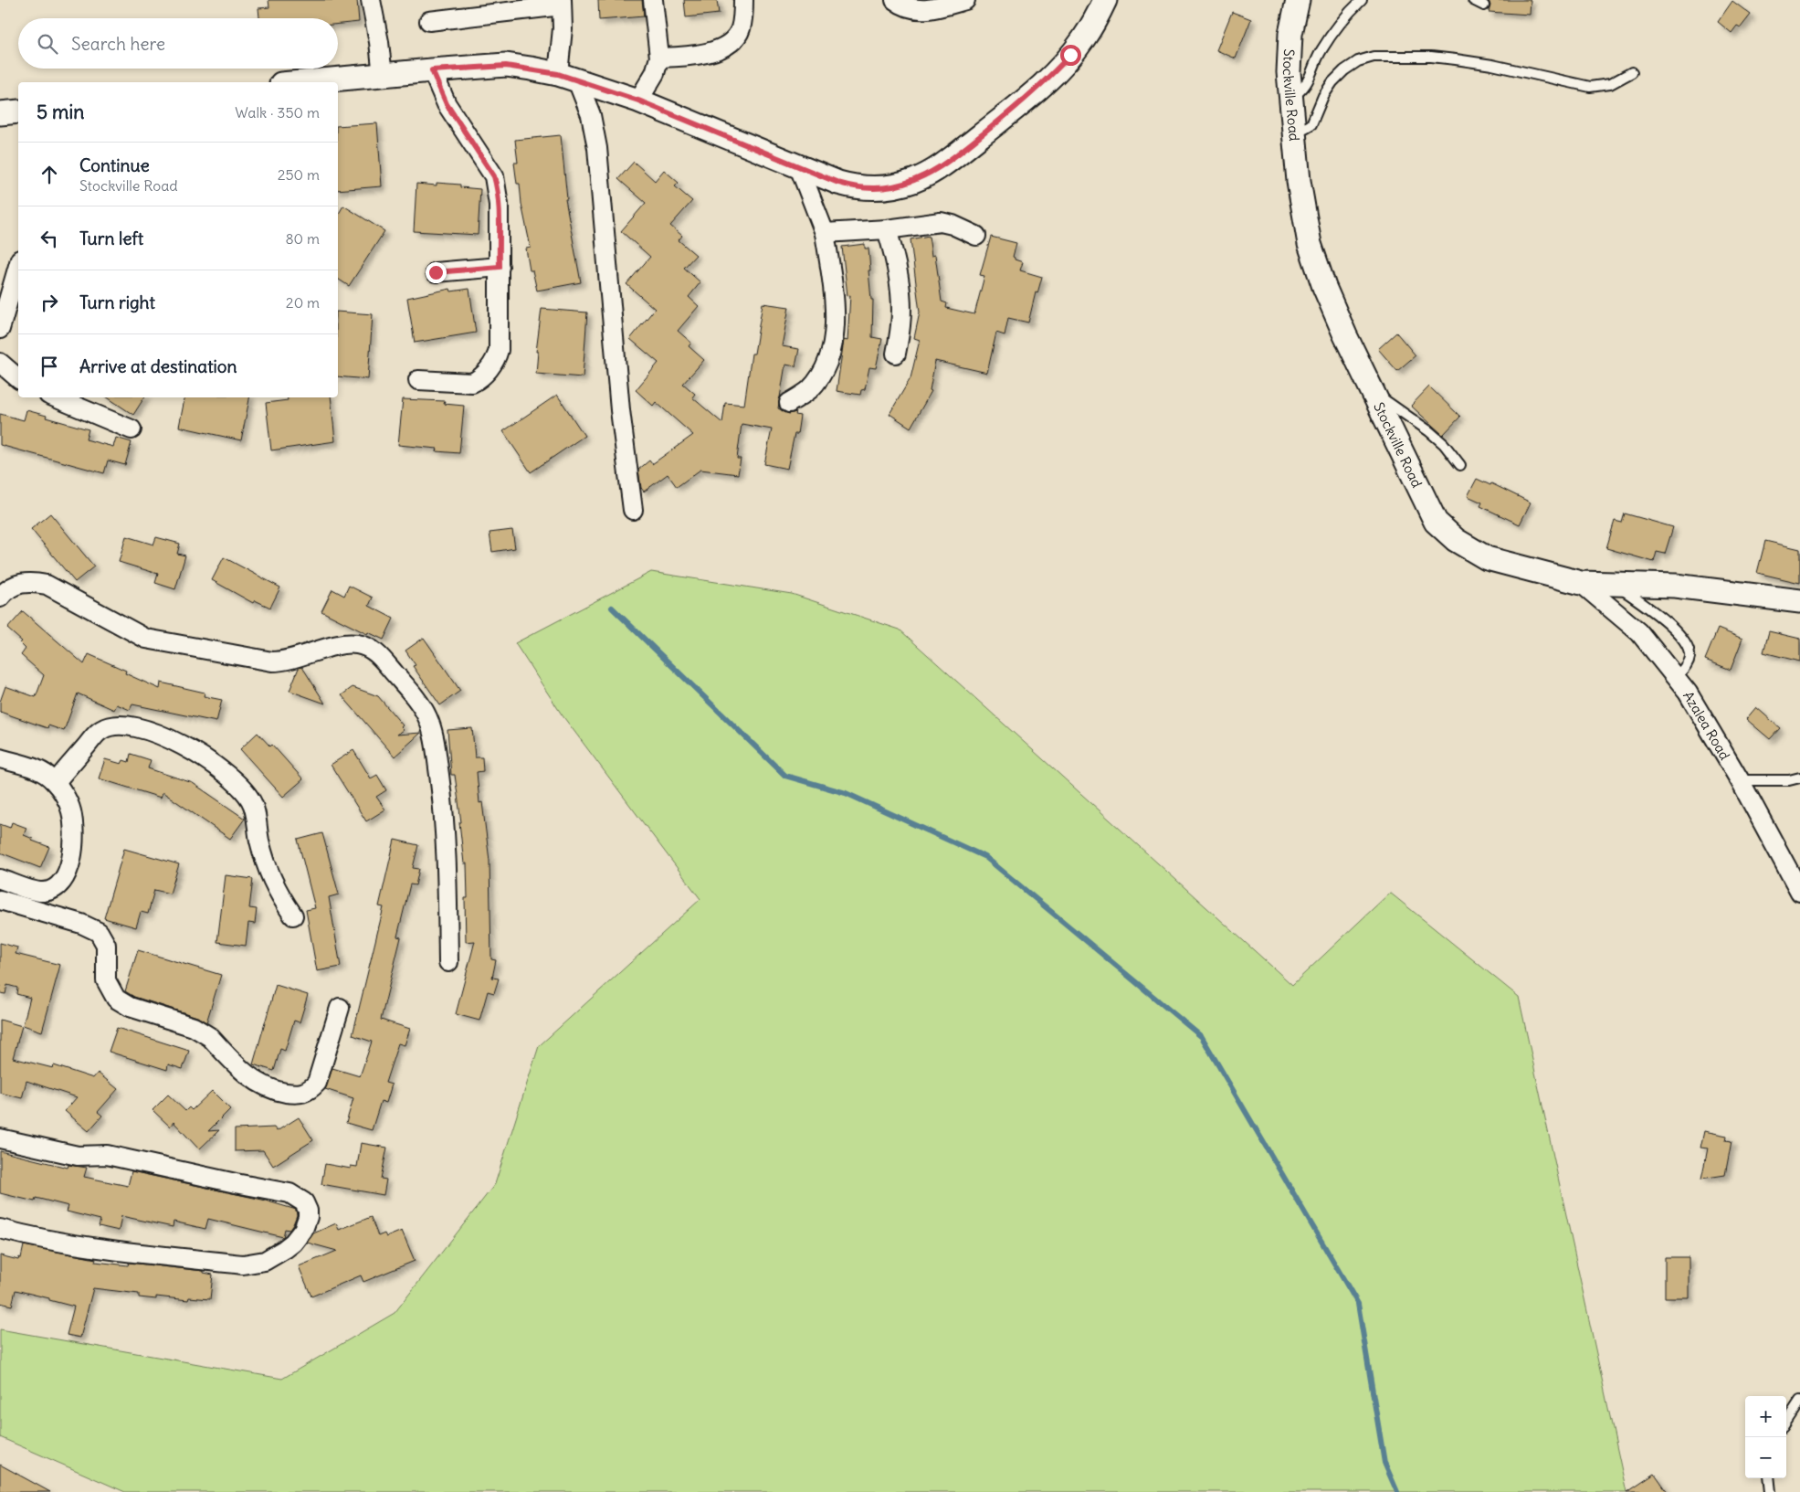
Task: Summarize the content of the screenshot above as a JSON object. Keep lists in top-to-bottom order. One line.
{"streets":{"street":["Stockville Road","Azalea Road"]},"crossings":[["Stockville Road","Azalea Road"]],"page":{"search":"Search here","heading":["5 min","Walk · 350 m"],"list":[["Continue","Stockville Road","250 m"],["Turn left","80 m"],["Turn right","20 m"],"Arrive at destination"],"map_buttons":["+","−"]}}
